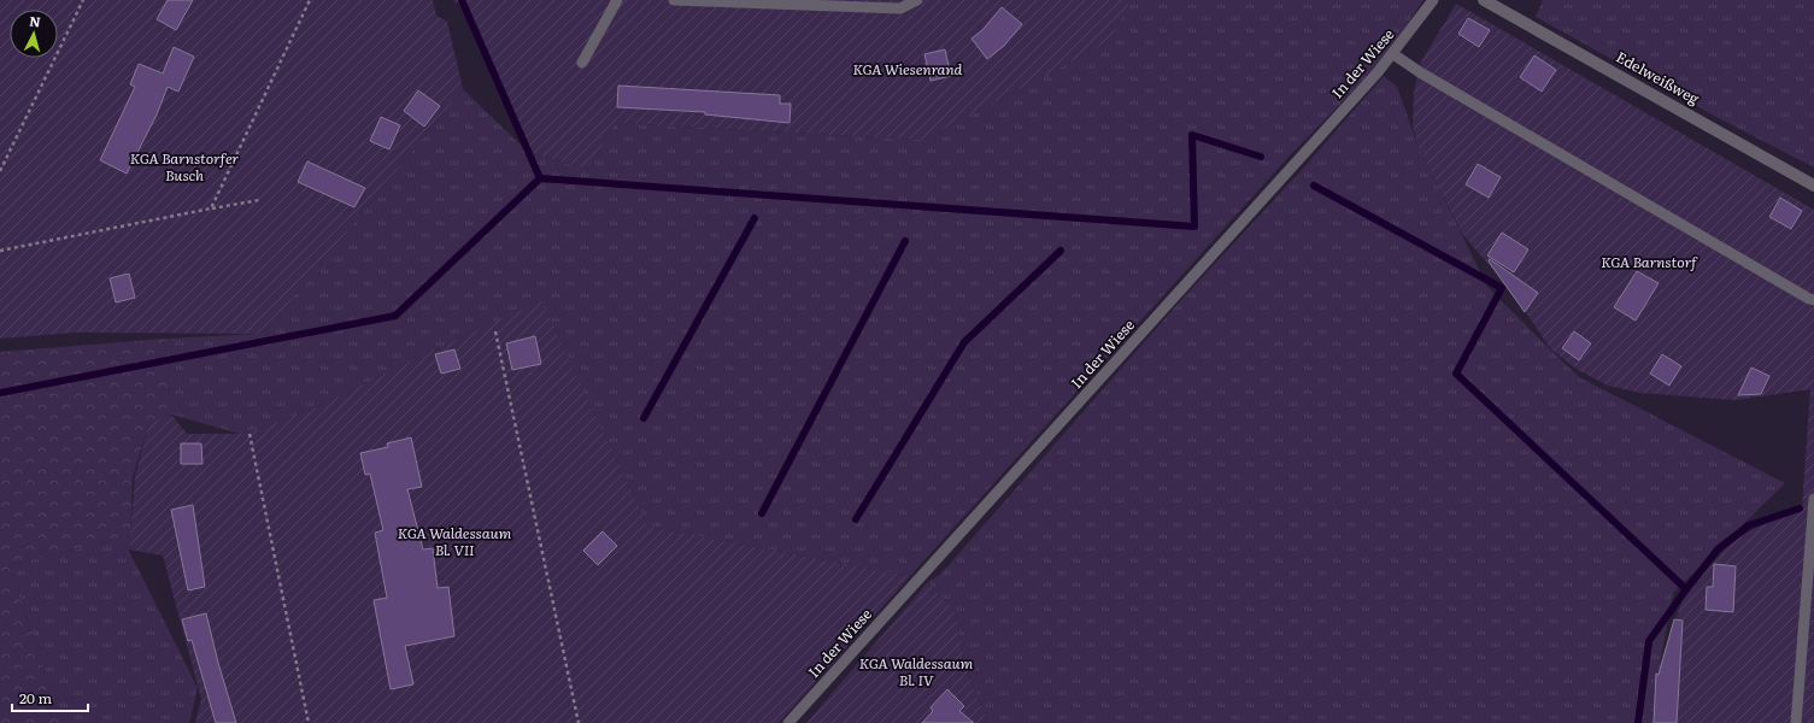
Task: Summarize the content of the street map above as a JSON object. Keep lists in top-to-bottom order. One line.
{"streets":{"street":["Edelweißweg"],"lane":["In der Wiese"]},"parks":["KGA Wiesenrand","KGA Barnstorfer Busch","KGA Barnstorf","KGA Waldessaum Bl. VII","KGA Waldessaum Bl. IV"],"scale_bar":"20 m","north":"top"}
